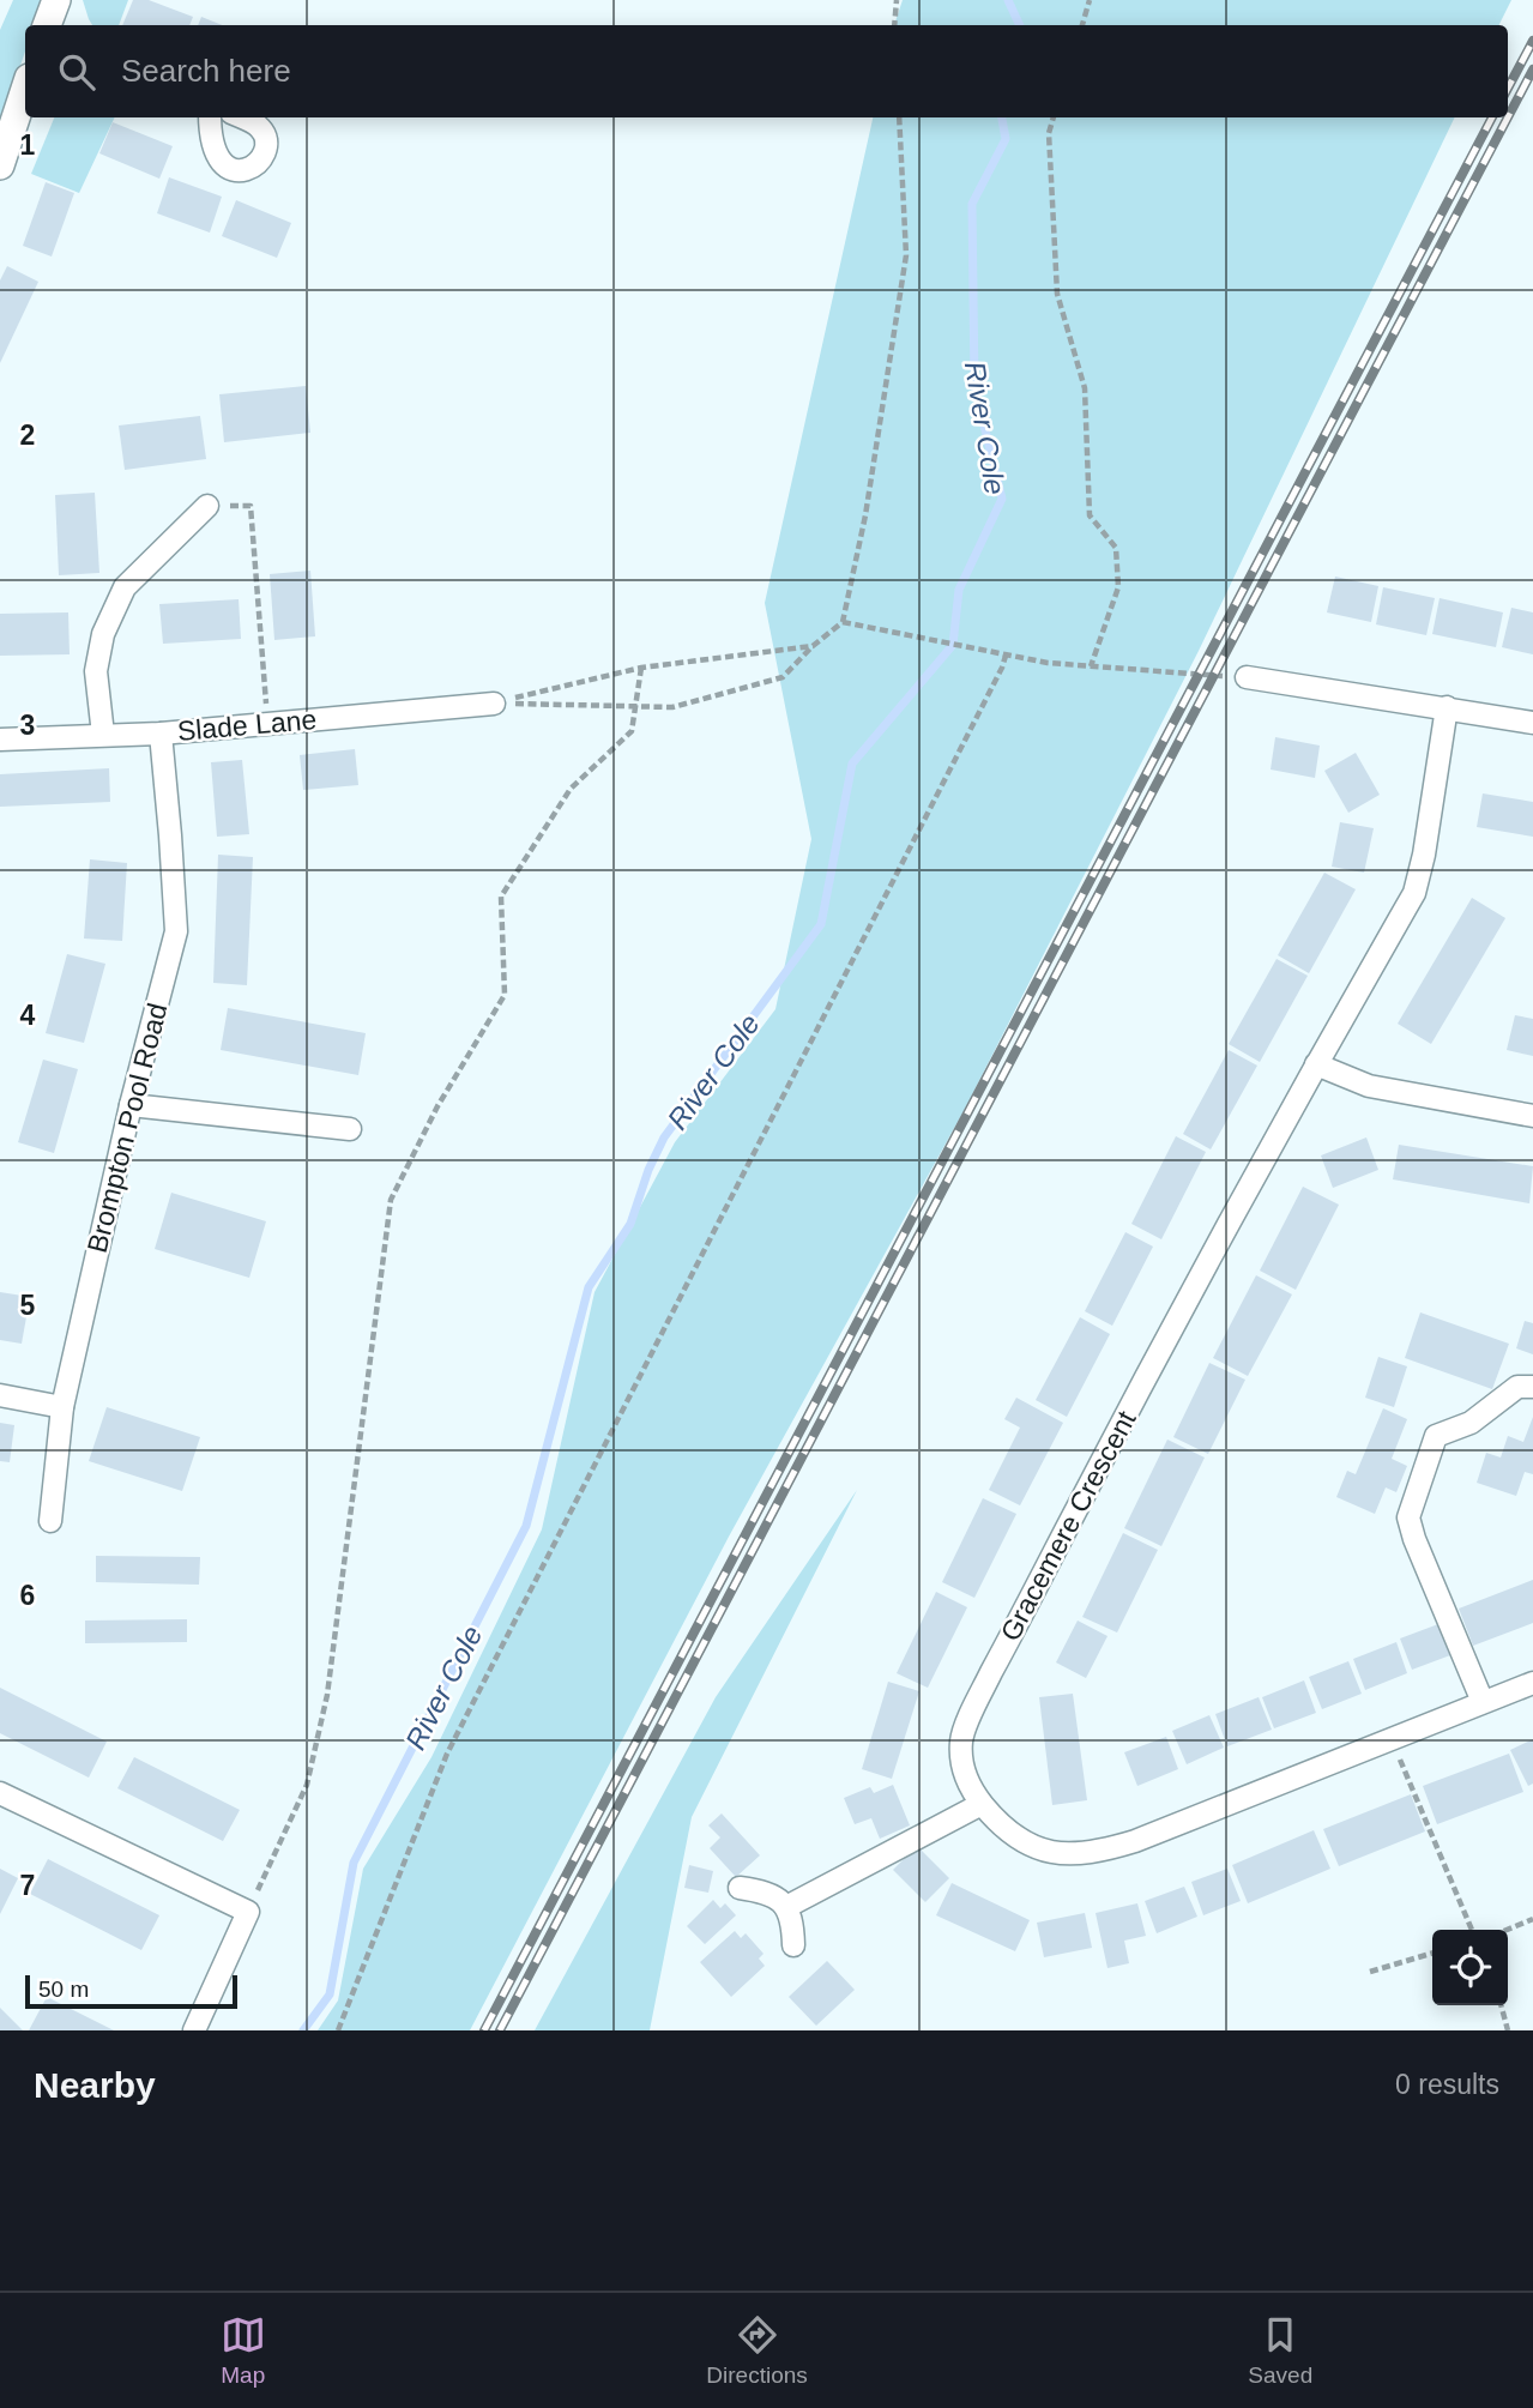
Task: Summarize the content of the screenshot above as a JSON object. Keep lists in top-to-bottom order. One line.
{"streets":{"street":["Slade Lane","Brompton Pool Road","Gracemere Crescent"]},"crossings":[["Slade Lane","Brompton Pool Road"]],"water":["River Cole"],"scale_bar":"50 m","page":{"search":"Search here","scale":"50 m","heading":["Nearby","0 results"],"nav":["Map","Directions","Saved"]},"grid":{"rows":["1","2","3","4","5","6","7"]}}
